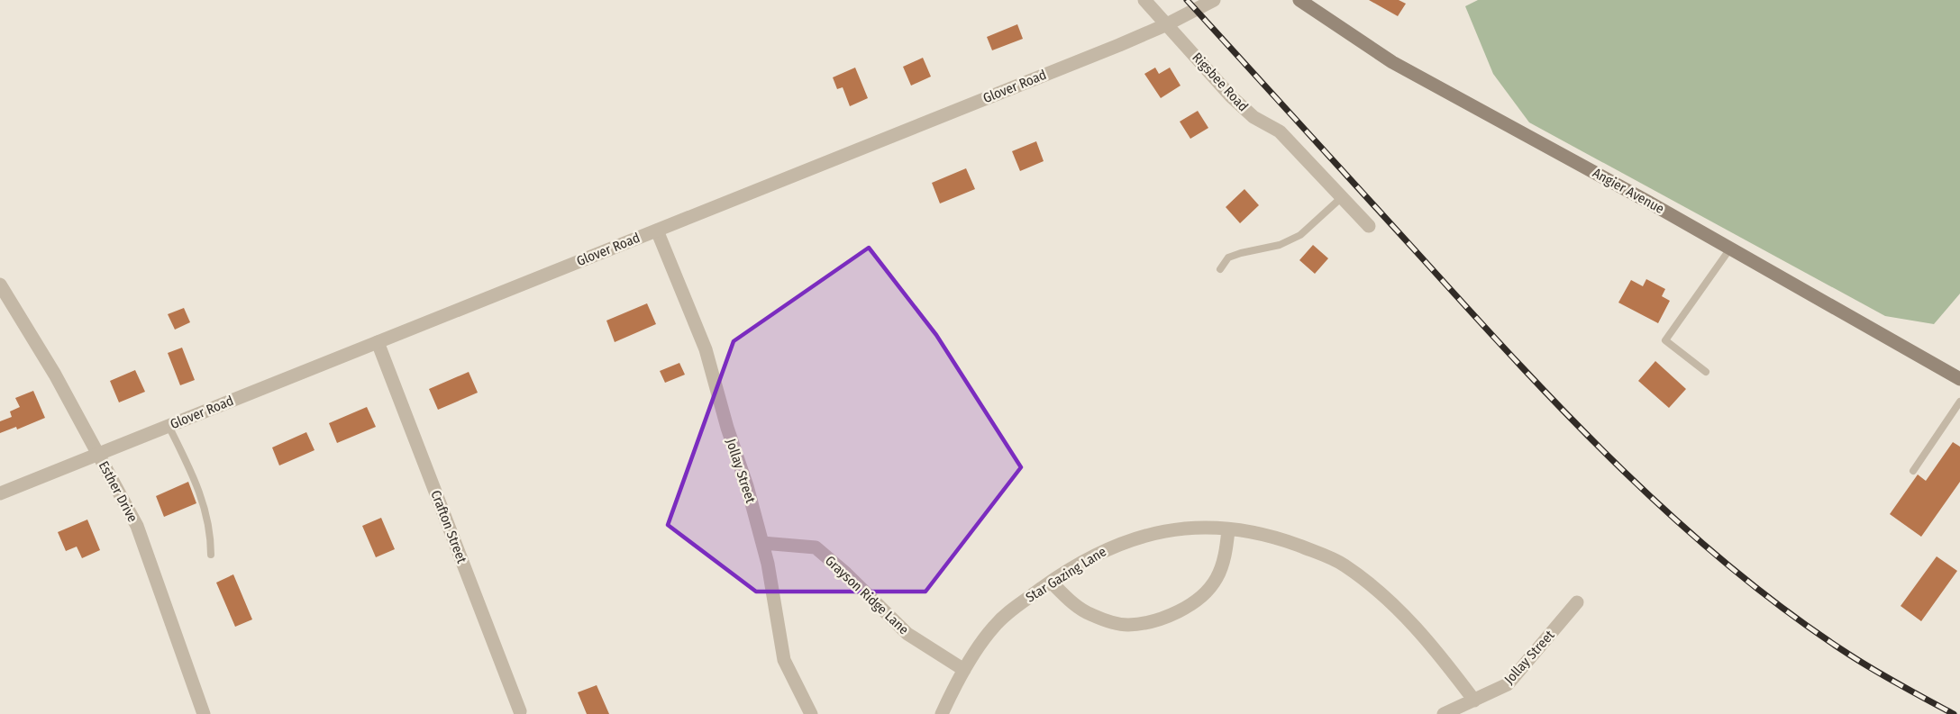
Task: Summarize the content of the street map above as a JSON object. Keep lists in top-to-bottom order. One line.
{"streets":{"main road":["Angier Avenue"],"street":["Rigsbee Road","Glover Road","Jollay Street","Esther Drive","Crafton Street","Star Gazing Lane","Grayson Ridge Lane"]},"crossings":[["Rigsbee Road","Glover Road"],["Glover Road","Jollay Street"],["Glover Road","Esther Drive"],["Glover Road","Crafton Street"],["Jollay Street","Star Gazing Lane"],["Jollay Street","Grayson Ridge Lane"],["Star Gazing Lane","Grayson Ridge Lane"]]}
